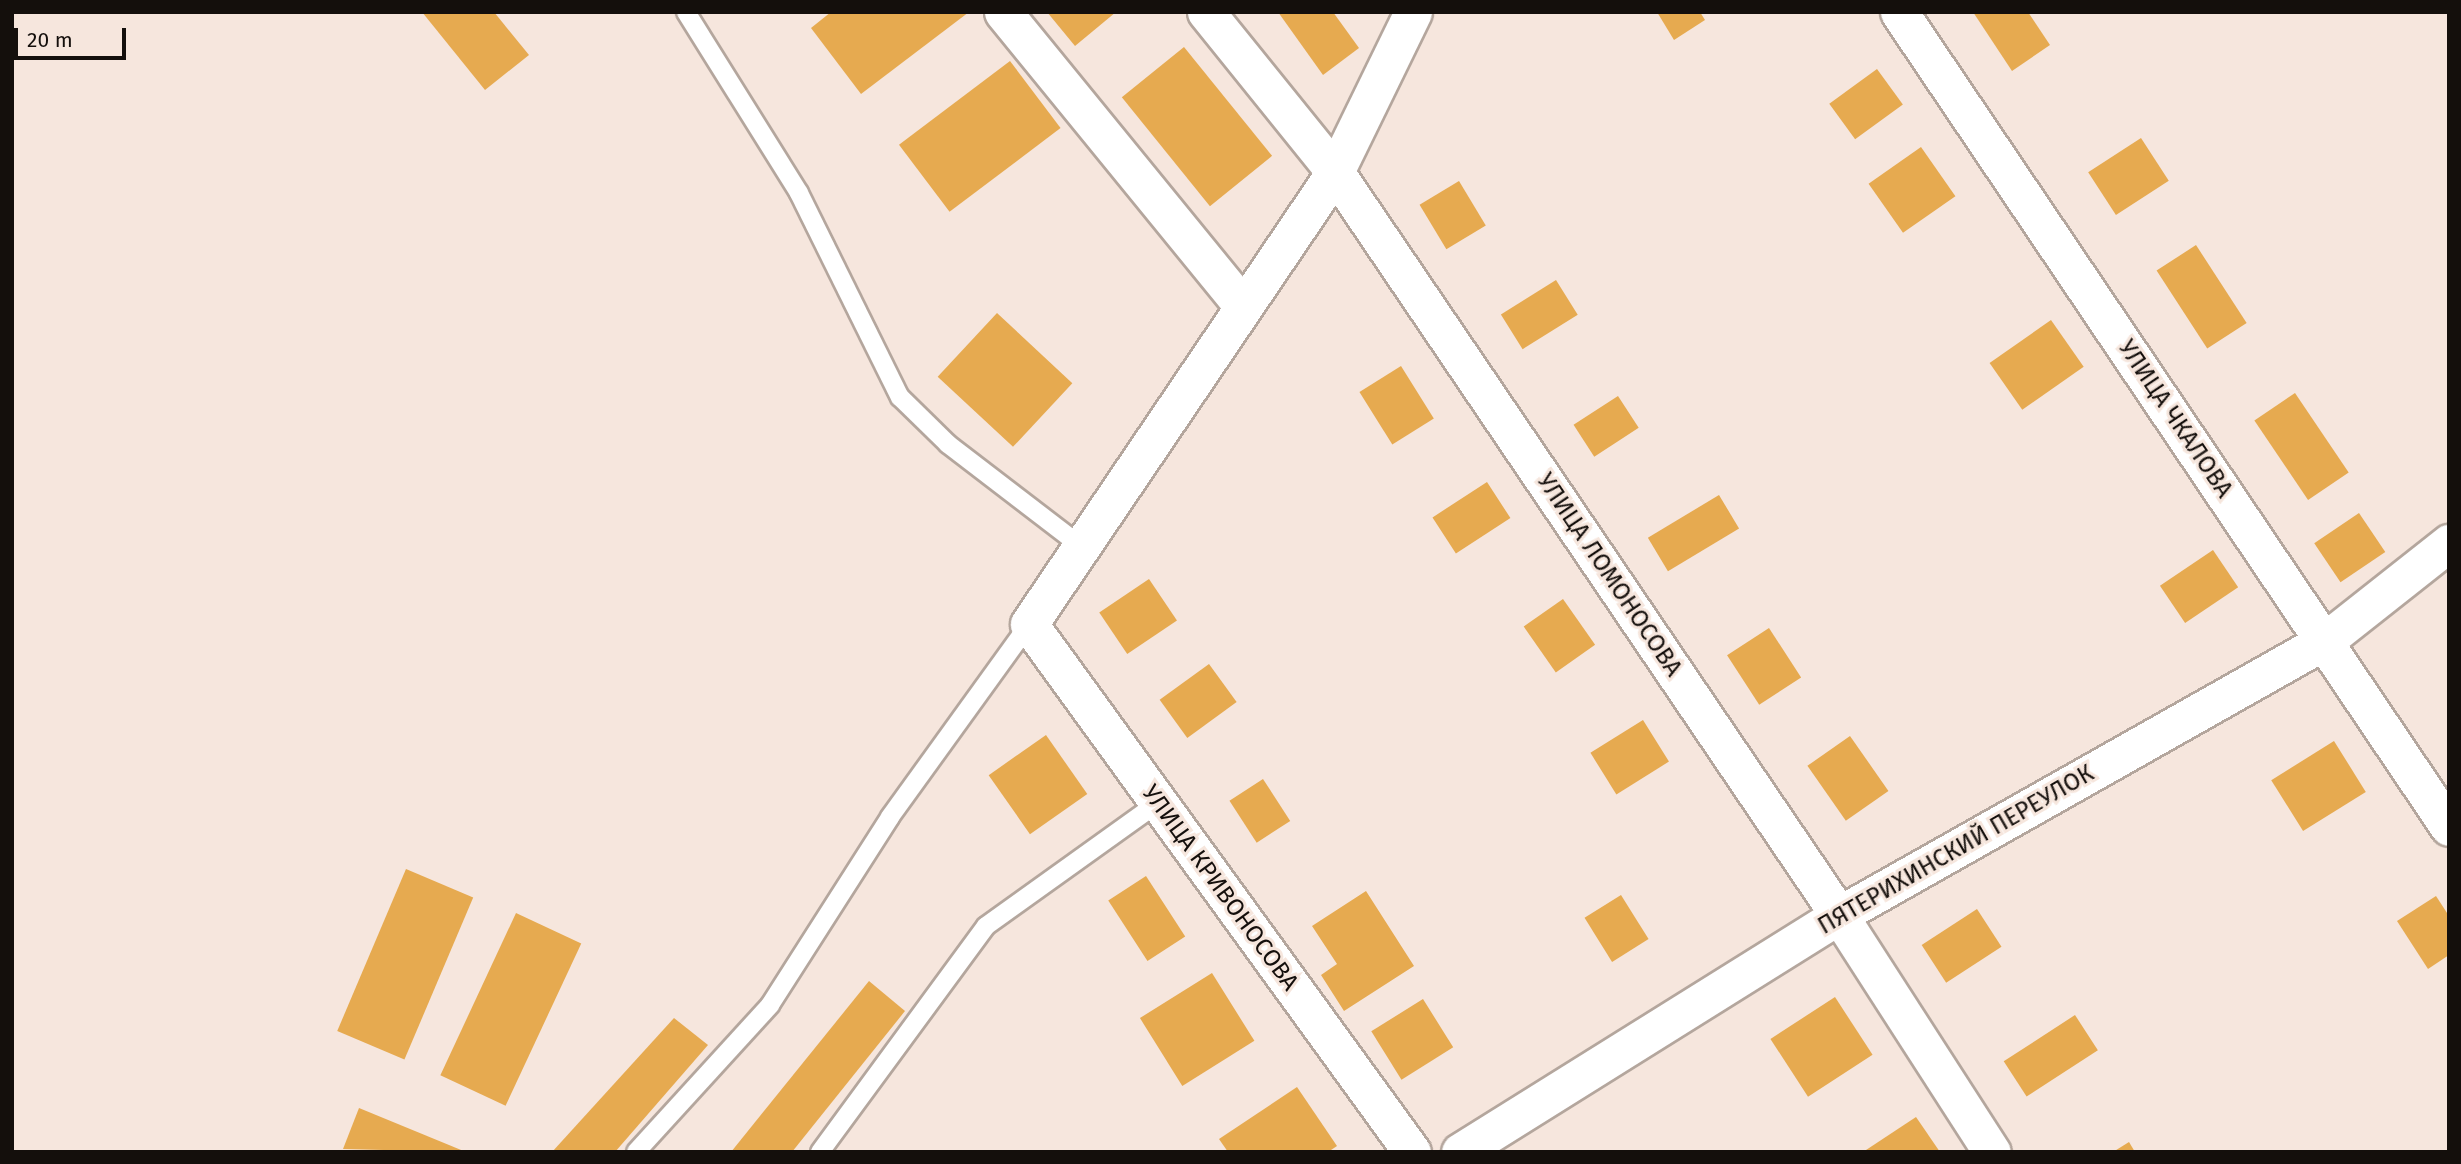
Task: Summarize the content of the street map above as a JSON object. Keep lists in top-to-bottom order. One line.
{"streets":{"street":["УЛИЦА ЧКАЛОВА","УЛИЦА ЛОМОНОСОВА","ПЯТЕРИХИНСКИЙ ПЕРЕУЛОК","УЛИЦА КРИВОНОСОВА"]},"crossings":[["УЛИЦА ЧКАЛОВА","ПЯТЕРИХИНСКИЙ ПЕРЕУЛОК"],["УЛИЦА ЛОМОНОСОВА","ПЯТЕРИХИНСКИЙ ПЕРЕУЛОК"]],"scale_bar":"20 m"}
